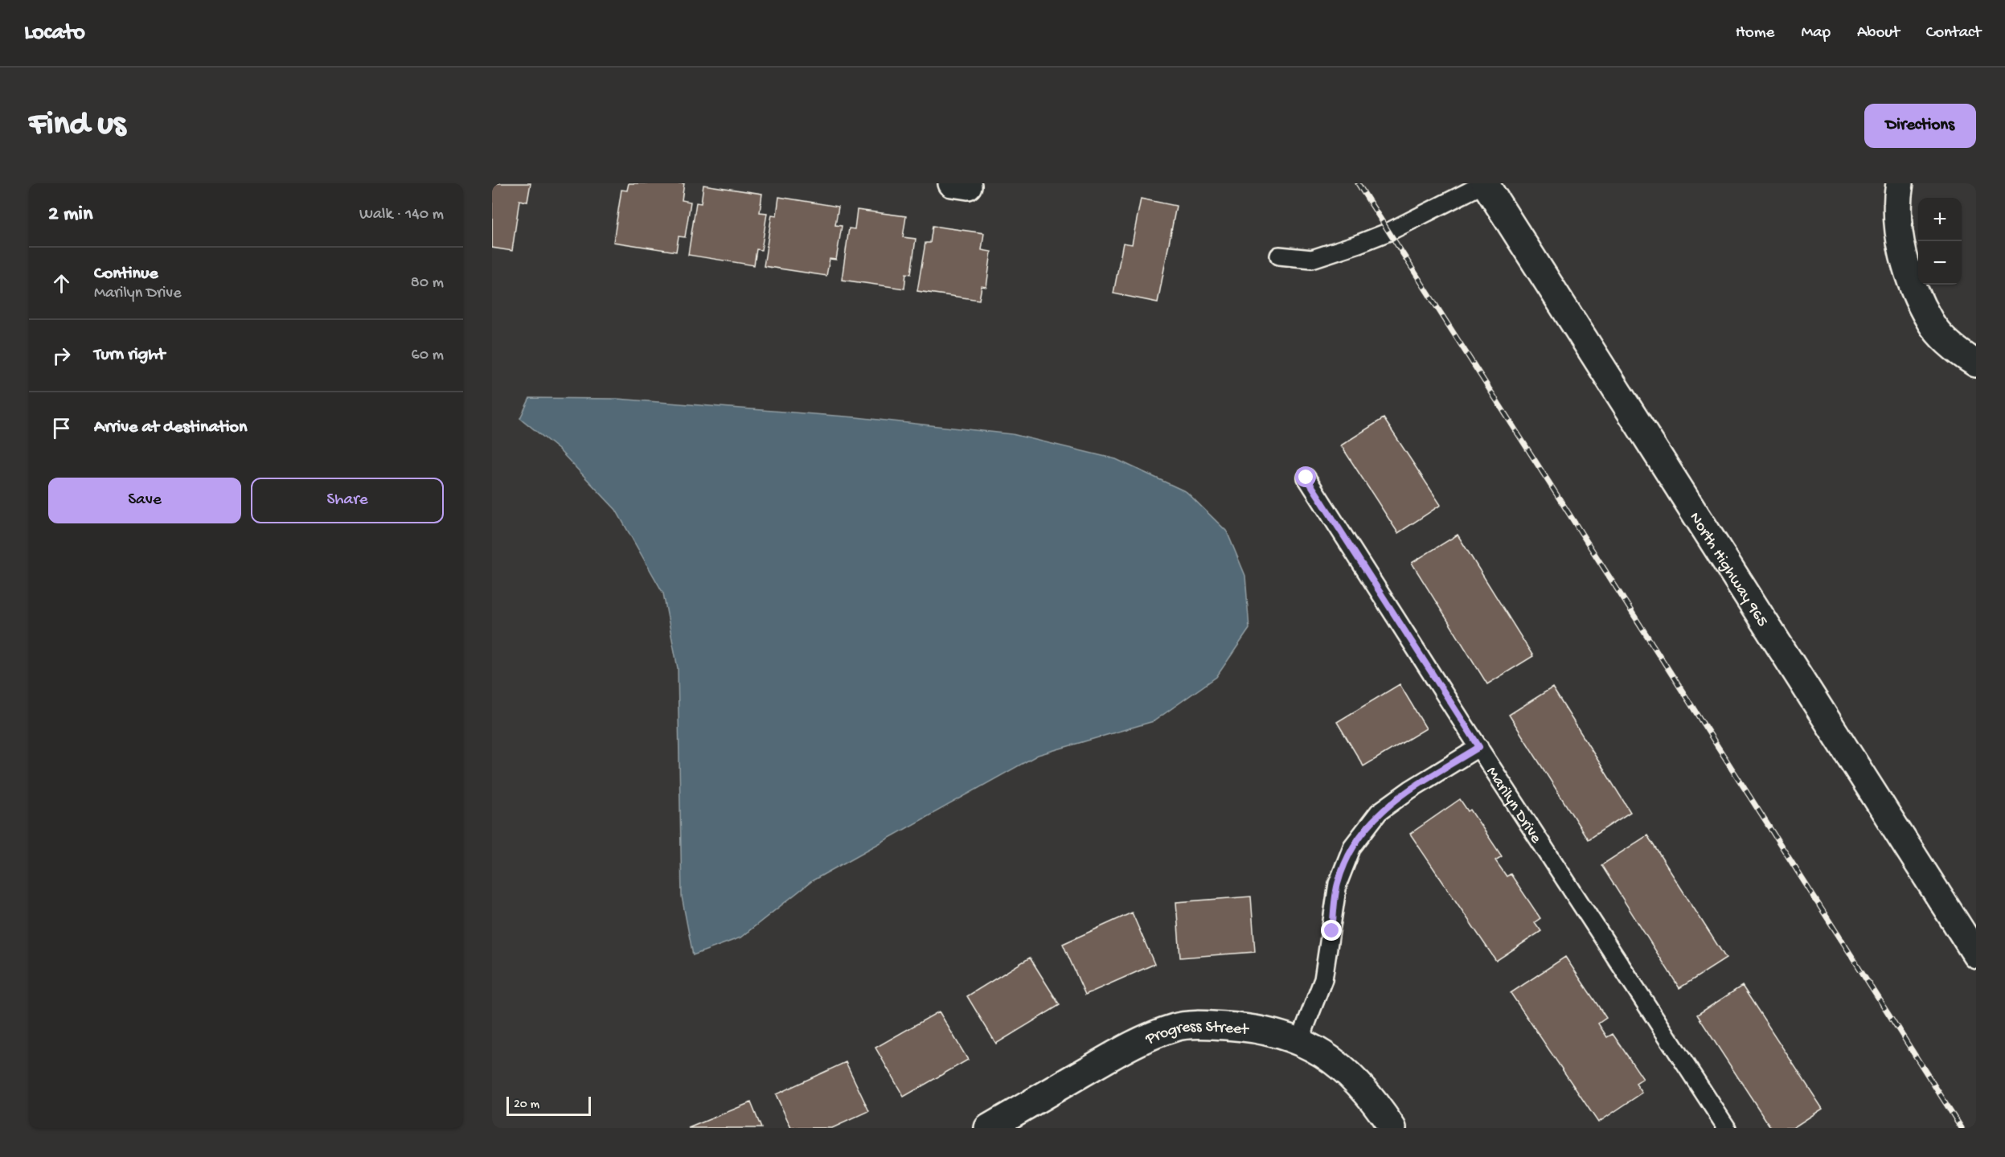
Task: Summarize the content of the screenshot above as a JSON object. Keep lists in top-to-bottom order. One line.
{"streets":{"street":["North Highway 965","Progress Street"],"lane":["Marilyn Drive"]},"scale_bar":"20 m","page":{"header":"Locato","nav":["Home","Map","About","Contact"],"buttons":["Directions",["Save","Share"]],"title":"Find us","heading":["2 min","Walk · 140 m"],"map_buttons":["+","−"],"list":[["Continue","Marilyn Drive","80 m"],["Turn right","60 m"],"Arrive at destination"],"scale":"20 m"}}
